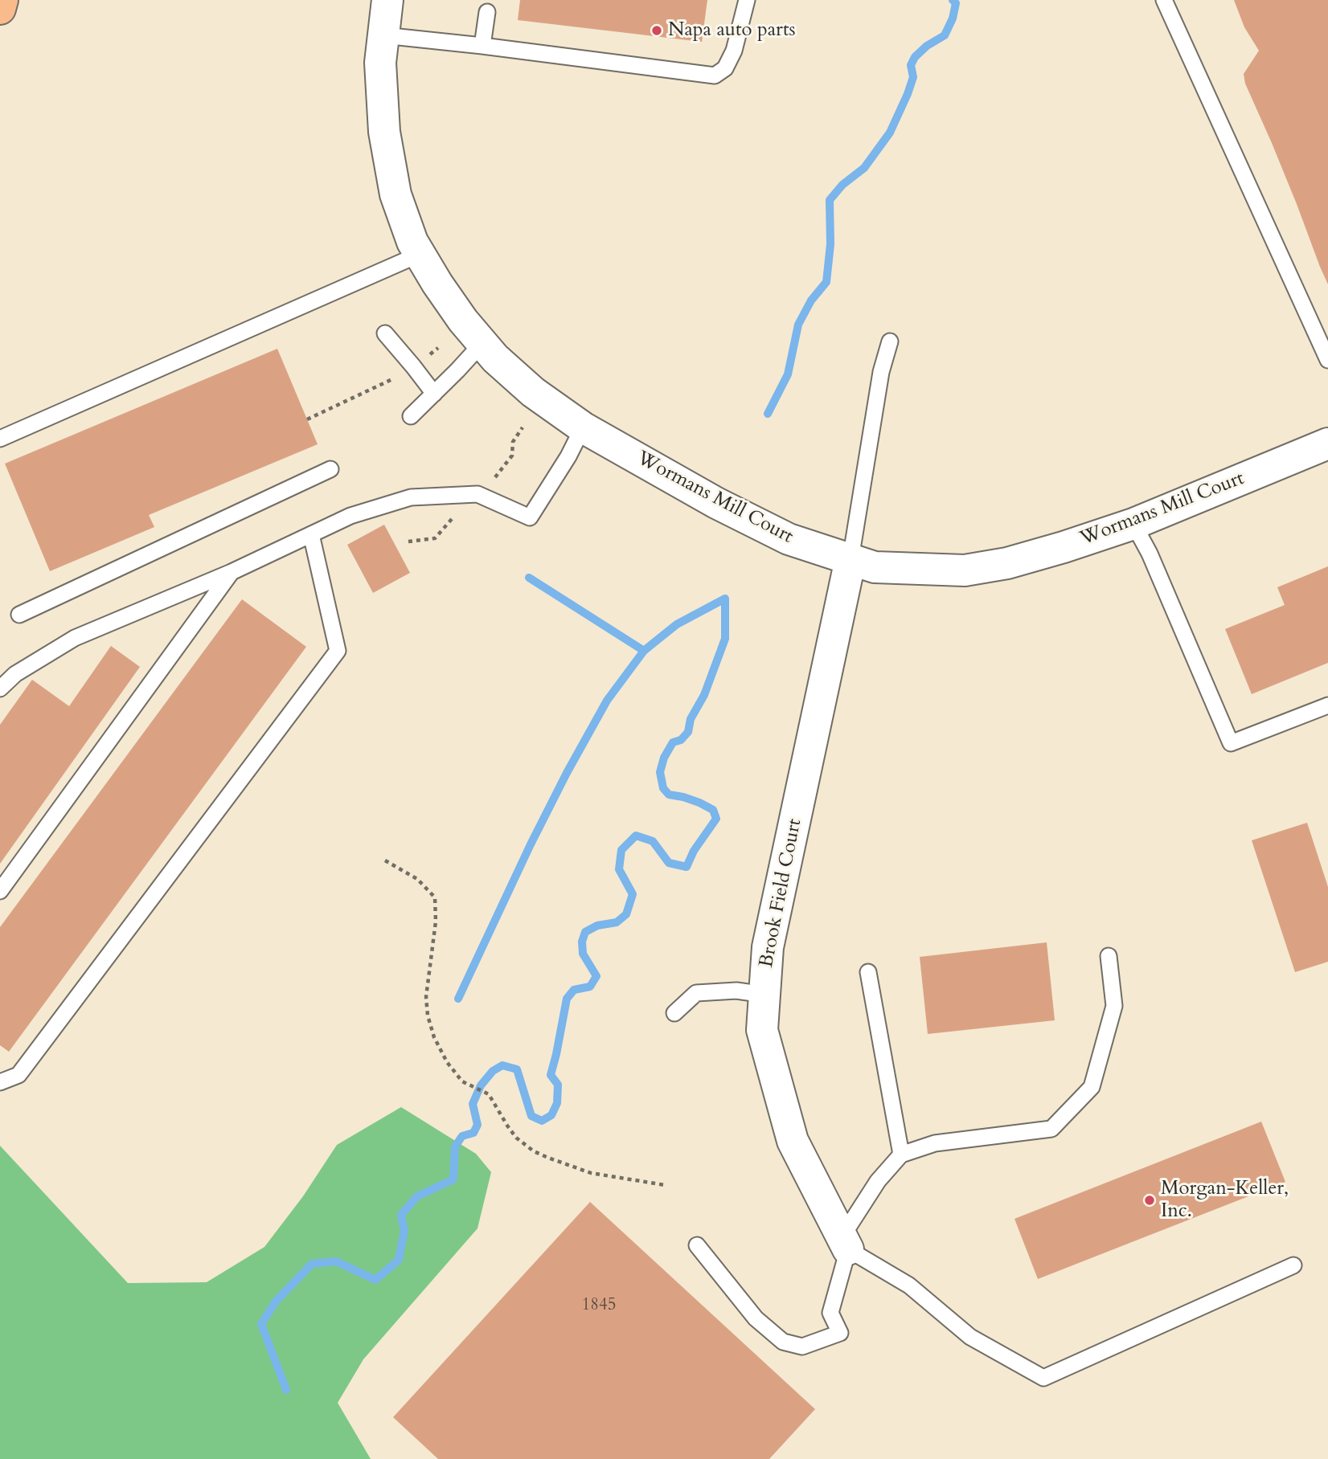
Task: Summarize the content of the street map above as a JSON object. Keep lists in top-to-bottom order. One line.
{"streets":{"street":["Wormans Mill Court","Brook Field Court"]},"crossings":[["Wormans Mill Court","Brook Field Court"]],"places":["Napa auto parts","Morgan-Keller, Inc."],"house_numbers":["1845"]}
